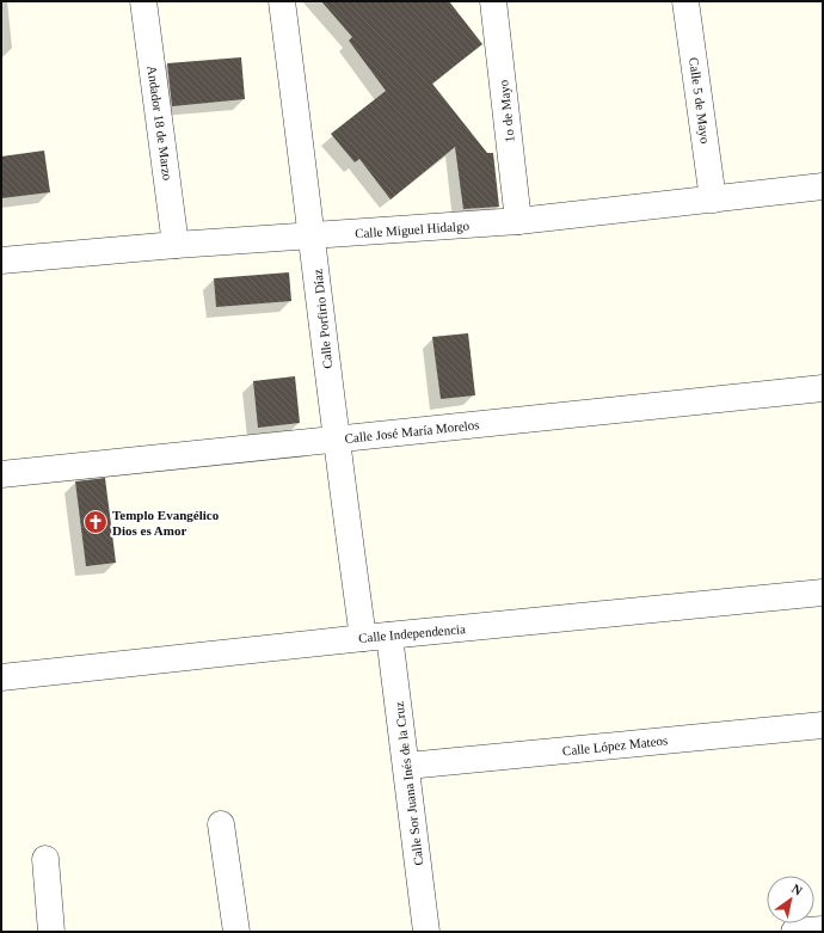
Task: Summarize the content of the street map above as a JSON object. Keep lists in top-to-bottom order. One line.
{"streets":{"street":["Calle 5 de Mayo","1o de Mayo","Andador 18 de Marzo","Calle Miguel Hidalgo","Calle Porfirio Díaz","Calle José María Morelos","Calle Independencia","Calle López Mateos","Calle Sor Juana Inés de la Cruz"]},"crossings":[["Calle 5 de Mayo","Calle Miguel Hidalgo"],["1o de Mayo","Calle Miguel Hidalgo"],["Andador 18 de Marzo","Calle Miguel Hidalgo"],["Calle Miguel Hidalgo","Calle Porfirio Díaz"],["Calle Porfirio Díaz","Calle José María Morelos"],["Calle Porfirio Díaz","Calle Independencia"],["Calle Independencia","Calle Sor Juana Inés de la Cruz"],["Calle López Mateos","Calle Sor Juana Inés de la Cruz"]],"places":{"church":["Templo Evangélico Dios es Amor"]},"north":"top right"}
